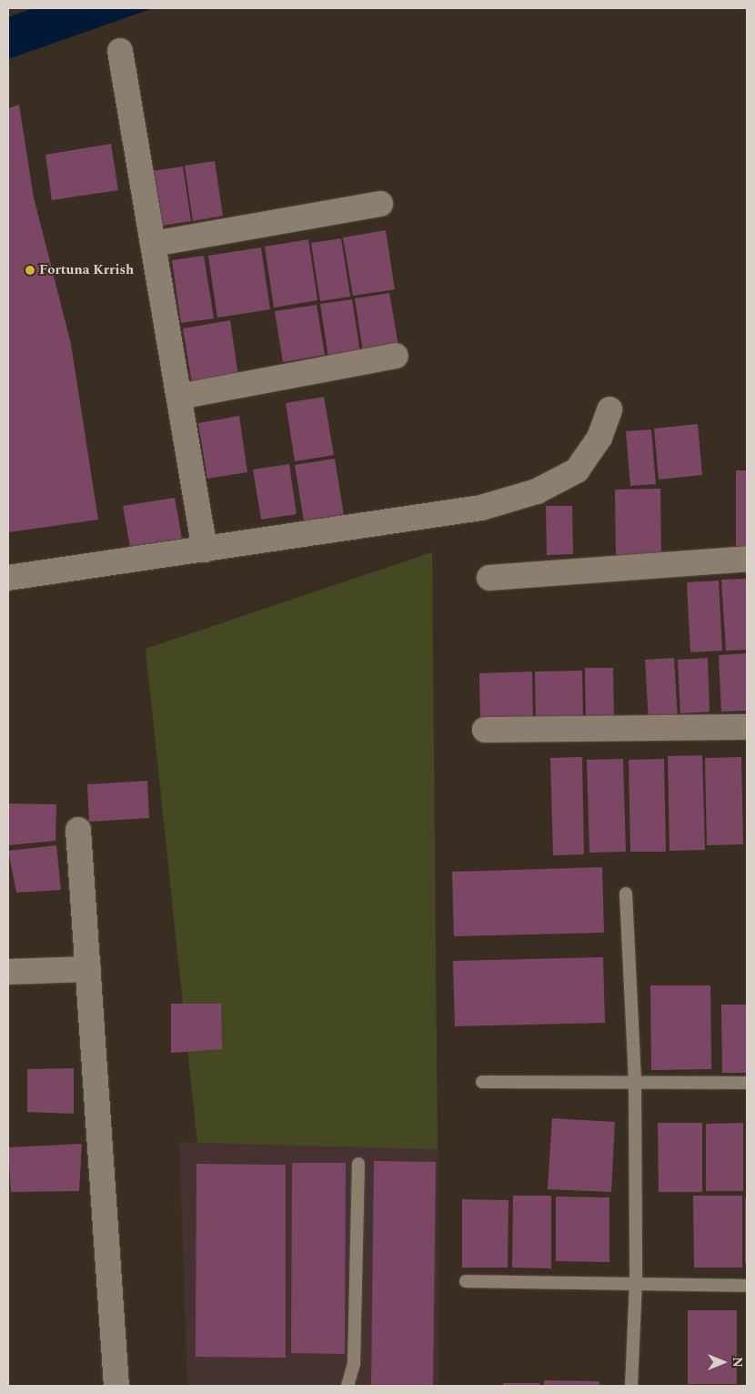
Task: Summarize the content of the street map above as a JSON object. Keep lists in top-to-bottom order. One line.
{"places":["Fortuna Krrish"],"north":"right"}
